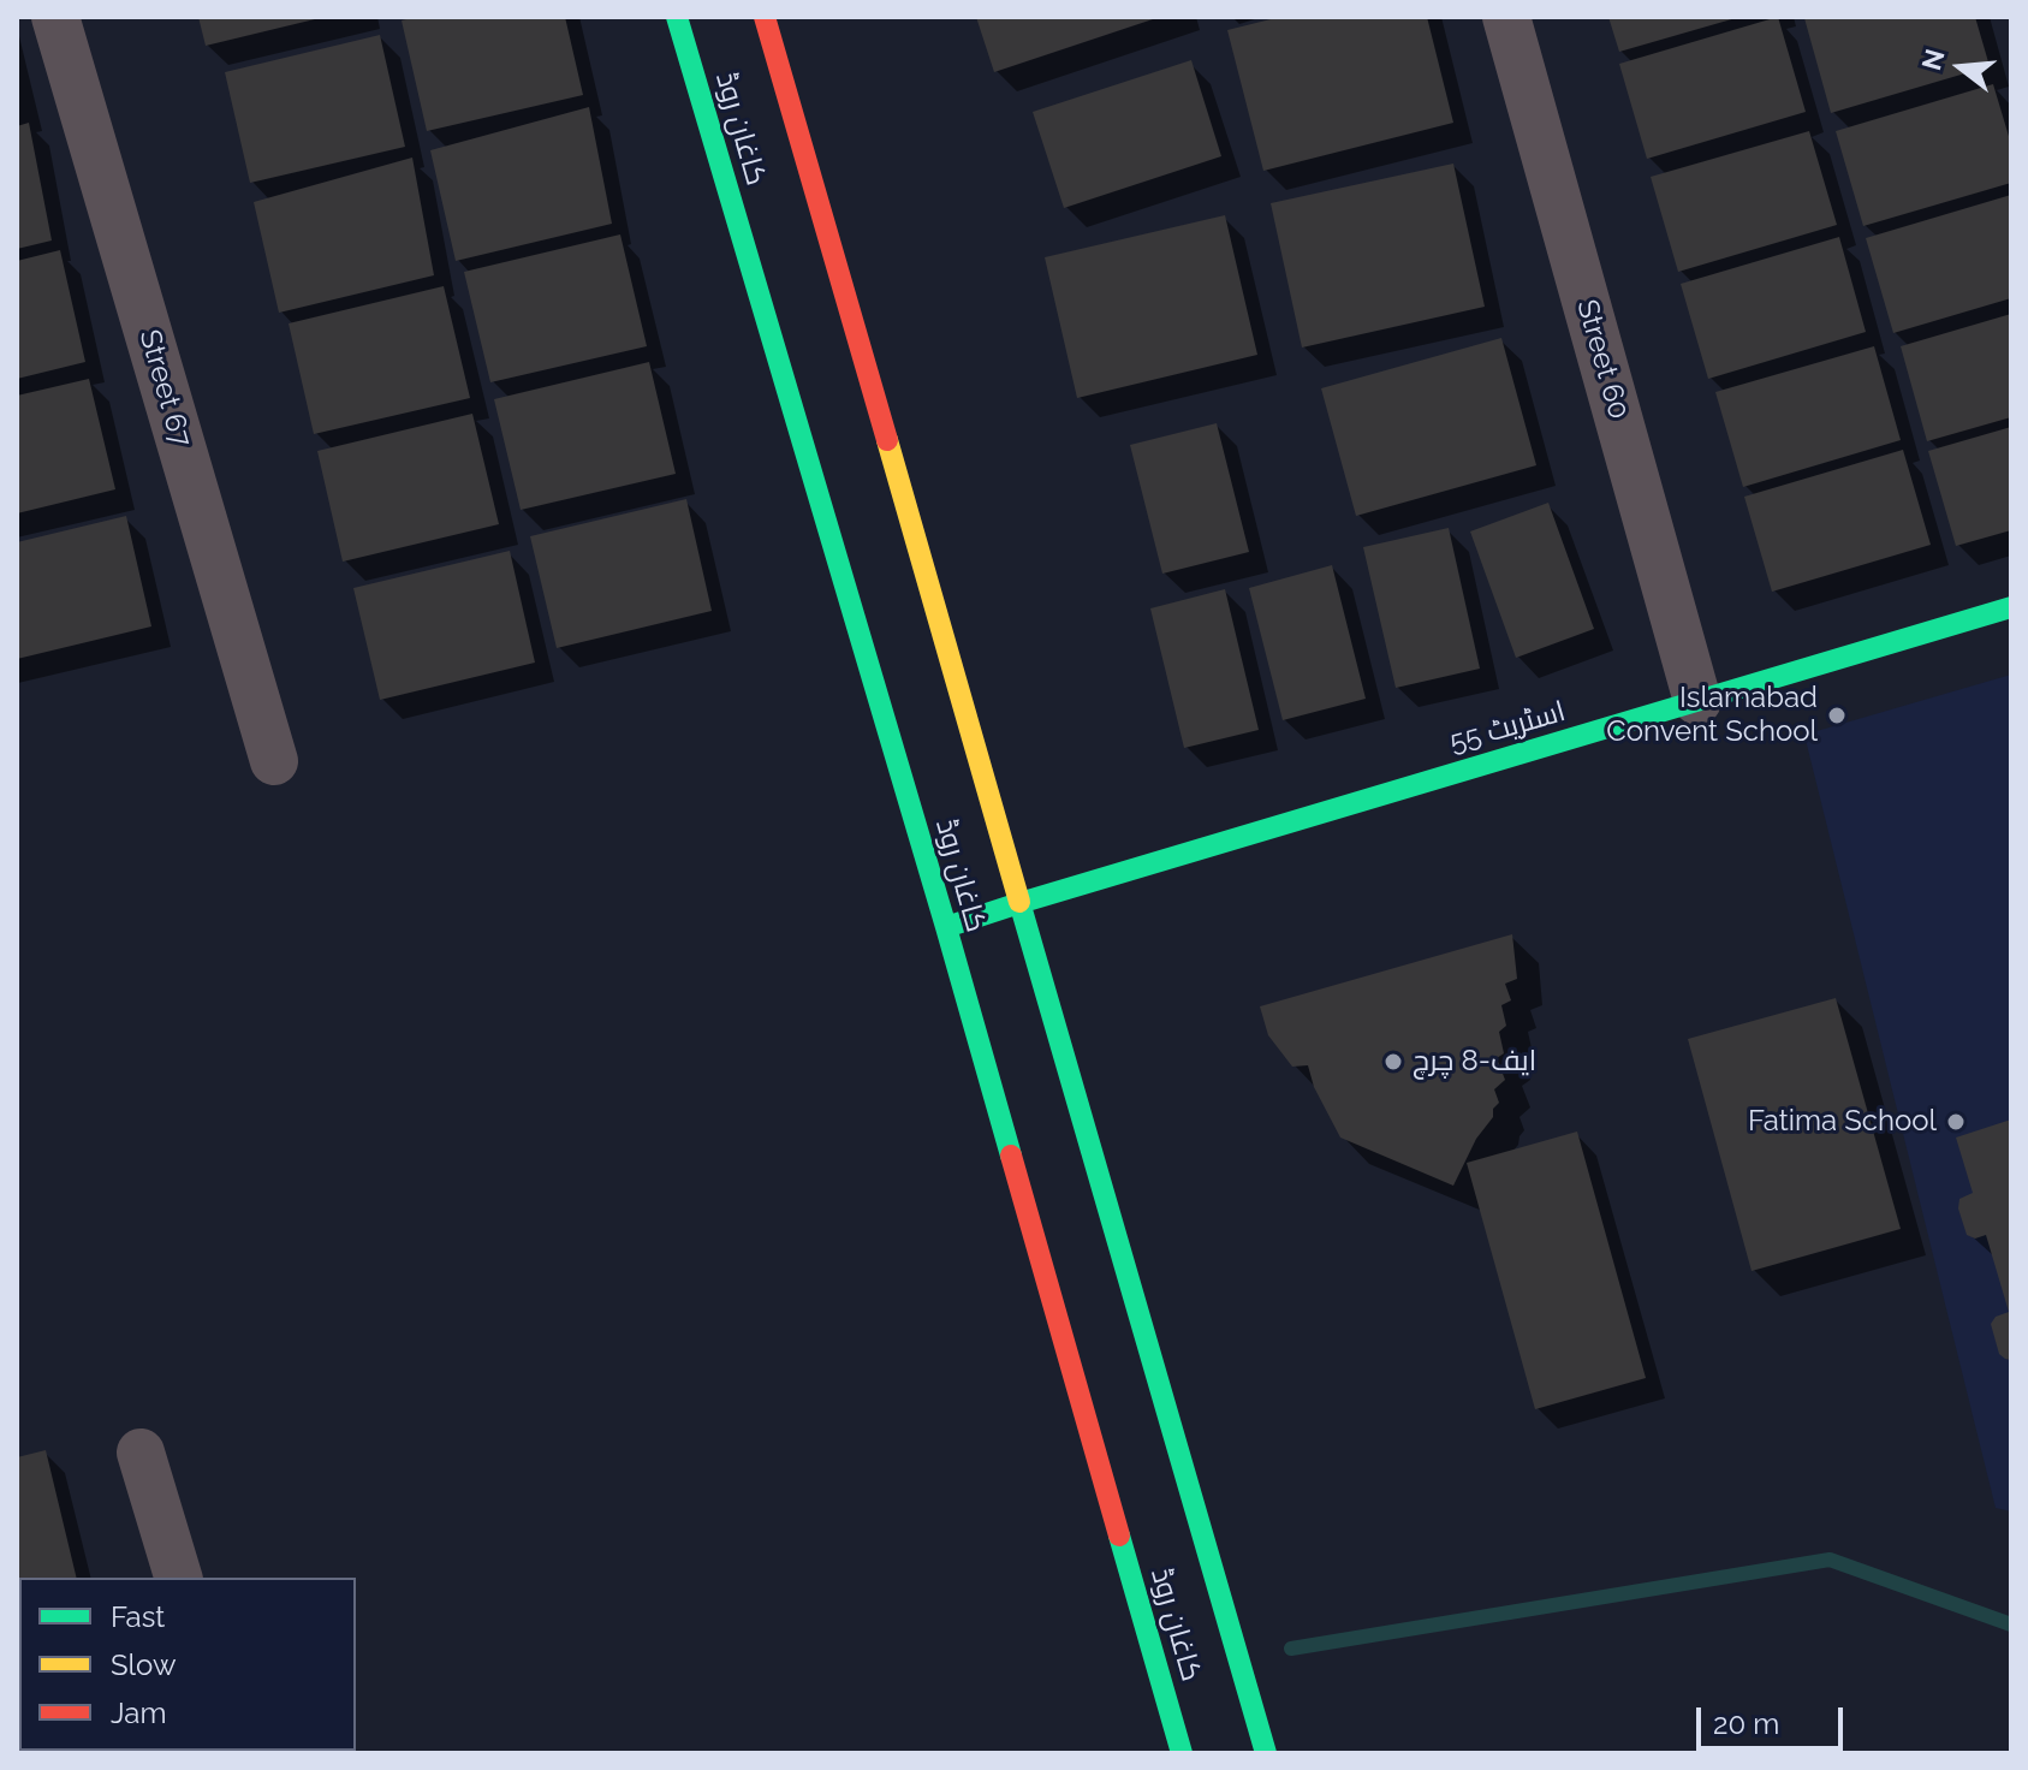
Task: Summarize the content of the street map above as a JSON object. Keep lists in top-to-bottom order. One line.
{"streets":{"street":["کاغان روڈ","Street 60","Street 67","اسٹریٹ 55"]},"crossings":[["کاغان روڈ","اسٹریٹ 55"],["Street 60","اسٹریٹ 55"]],"places":["Islamabad Convent School","ایف-8 چرچ","Fatima School"],"legend":["Fast","Slow","Jam"],"scale_bar":"20 m","north":"left"}
